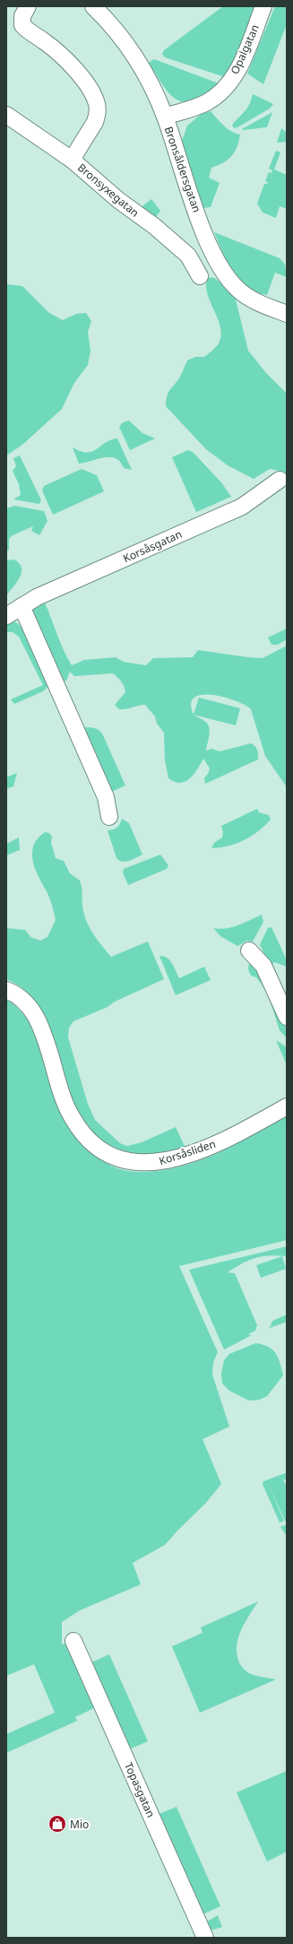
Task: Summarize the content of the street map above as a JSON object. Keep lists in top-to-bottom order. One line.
{"streets":{"street":["Opalgatan","Bronsåldersgatan","Bronsyxegatan","Korsåsgatan","Korsåsliden","Topasgatan"]},"crossings":[["Opalgatan","Bronsåldersgatan"]],"places":{"shop":["Mio"]}}
